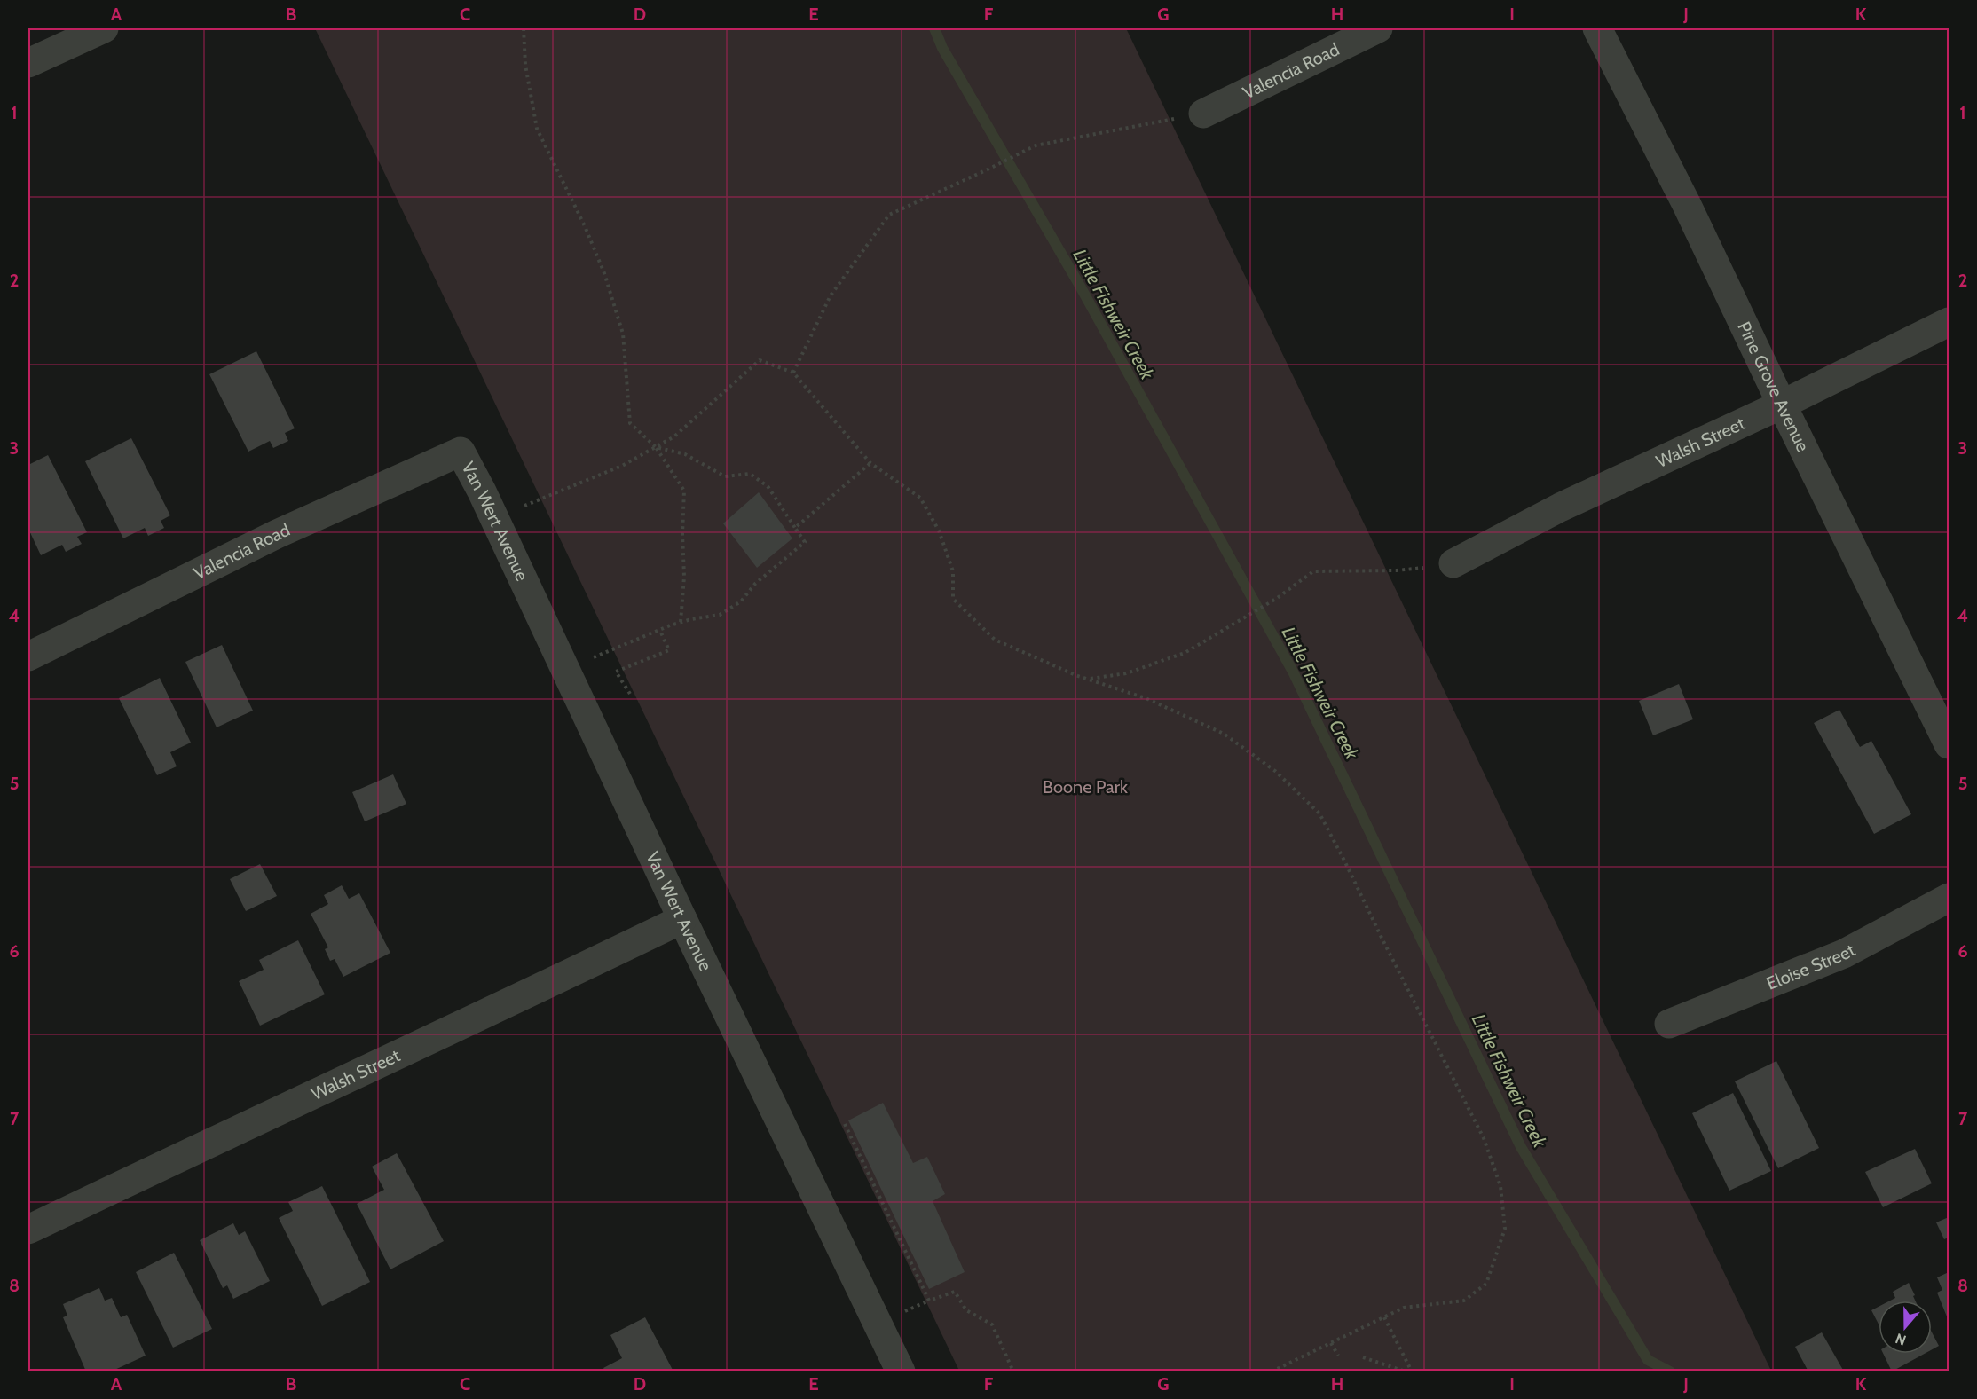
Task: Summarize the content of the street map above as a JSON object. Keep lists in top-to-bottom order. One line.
{"streets":{"street":["Valencia Road","Pine Grove Avenue","Walsh Street","Van Wert Avenue","Eloise Street"]},"crossings":[["Valencia Road","Van Wert Avenue"],["Pine Grove Avenue","Walsh Street"],["Walsh Street","Van Wert Avenue"]],"water":["Little Fishweir Creek"],"parks":["Boone Park"],"north":"bottom","grid":{"columns":["A","B","C","D","E","F","G","H","I","J","K"],"rows":["1","2","3","4","5","6","7","8"]}}
